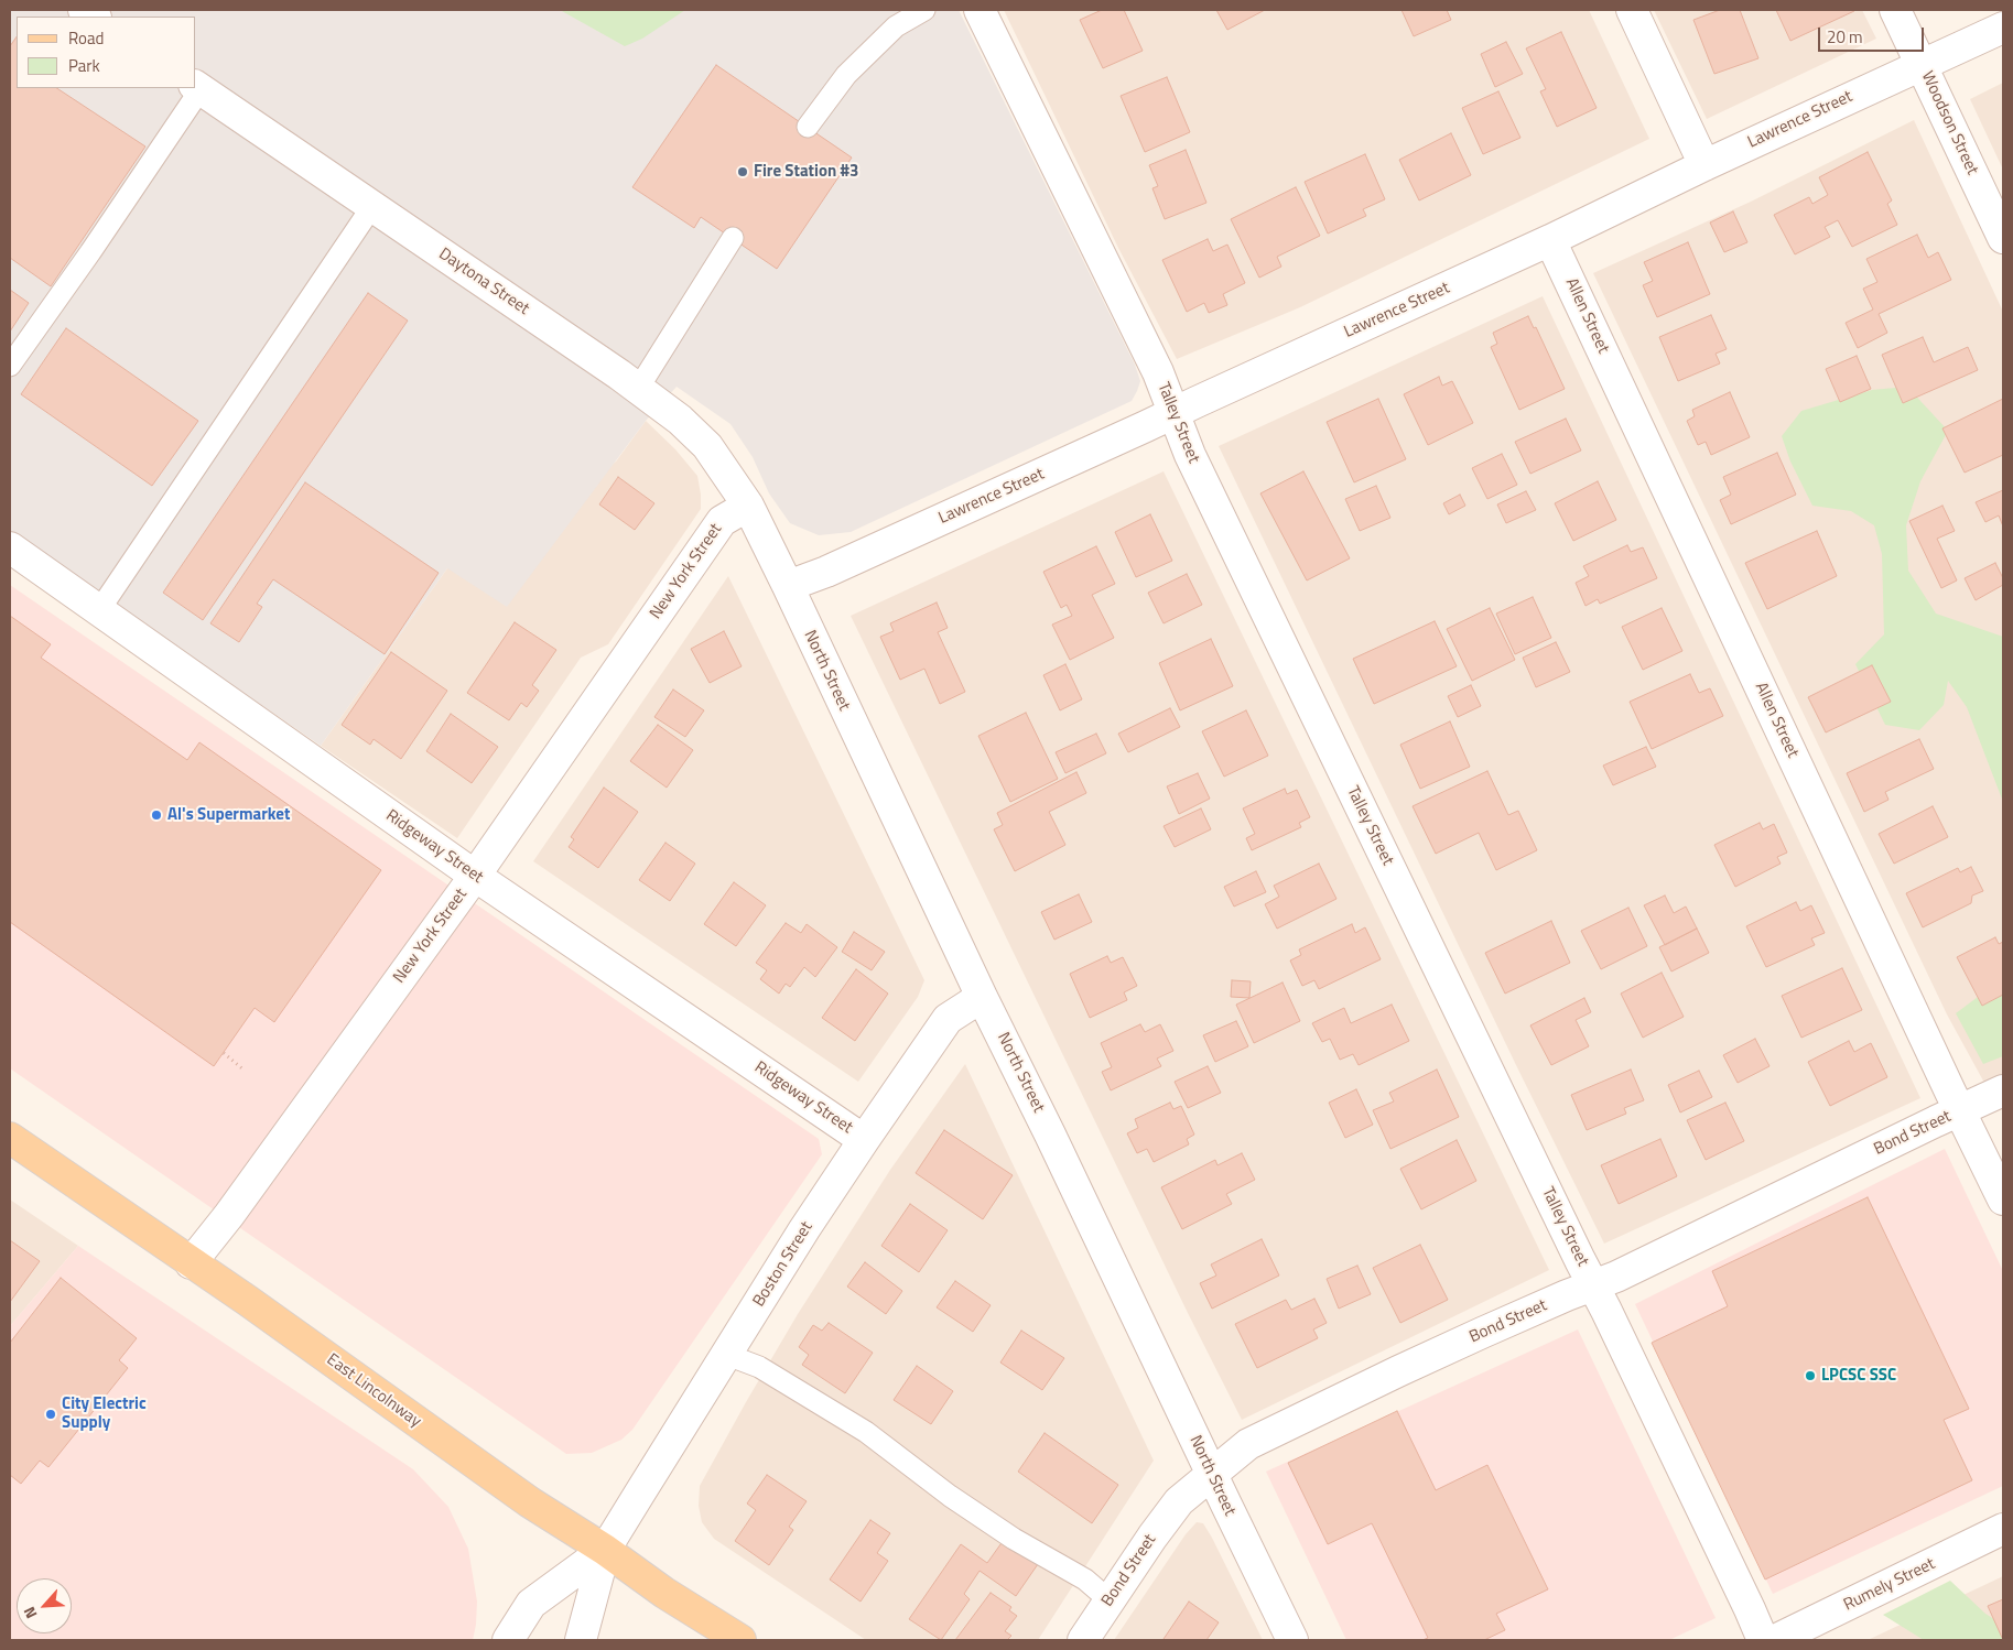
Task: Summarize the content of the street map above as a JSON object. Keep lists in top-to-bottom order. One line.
{"streets":{"main road":["East Lincolnway"],"street":["Lawrence Street","Woodson Street","Daytona Street","Allen Street","Talley Street","New York Street","North Street","Ridgeway Street","Bond Street","Boston Street","Rumely Street"]},"crossings":[["Lawrence Street","Woodson Street"],["Lawrence Street","Allen Street"],["Lawrence Street","Talley Street"],["Lawrence Street","North Street"],["Daytona Street","New York Street"],["Daytona Street","North Street"],["Allen Street","Bond Street"],["Talley Street","Bond Street"],["New York Street","North Street"],["New York Street","Ridgeway Street"],["New York Street","East Lincolnway"],["North Street","Bond Street"],["North Street","Boston Street"],["Ridgeway Street","Boston Street"],["Boston Street","East Lincolnway"]],"places":["Fire Station #3","Al's Supermarket","LPCSC SSC","City Electric Supply"],"legend":["Road","Park"],"scale_bar":"20 m","north":"bottom left"}
